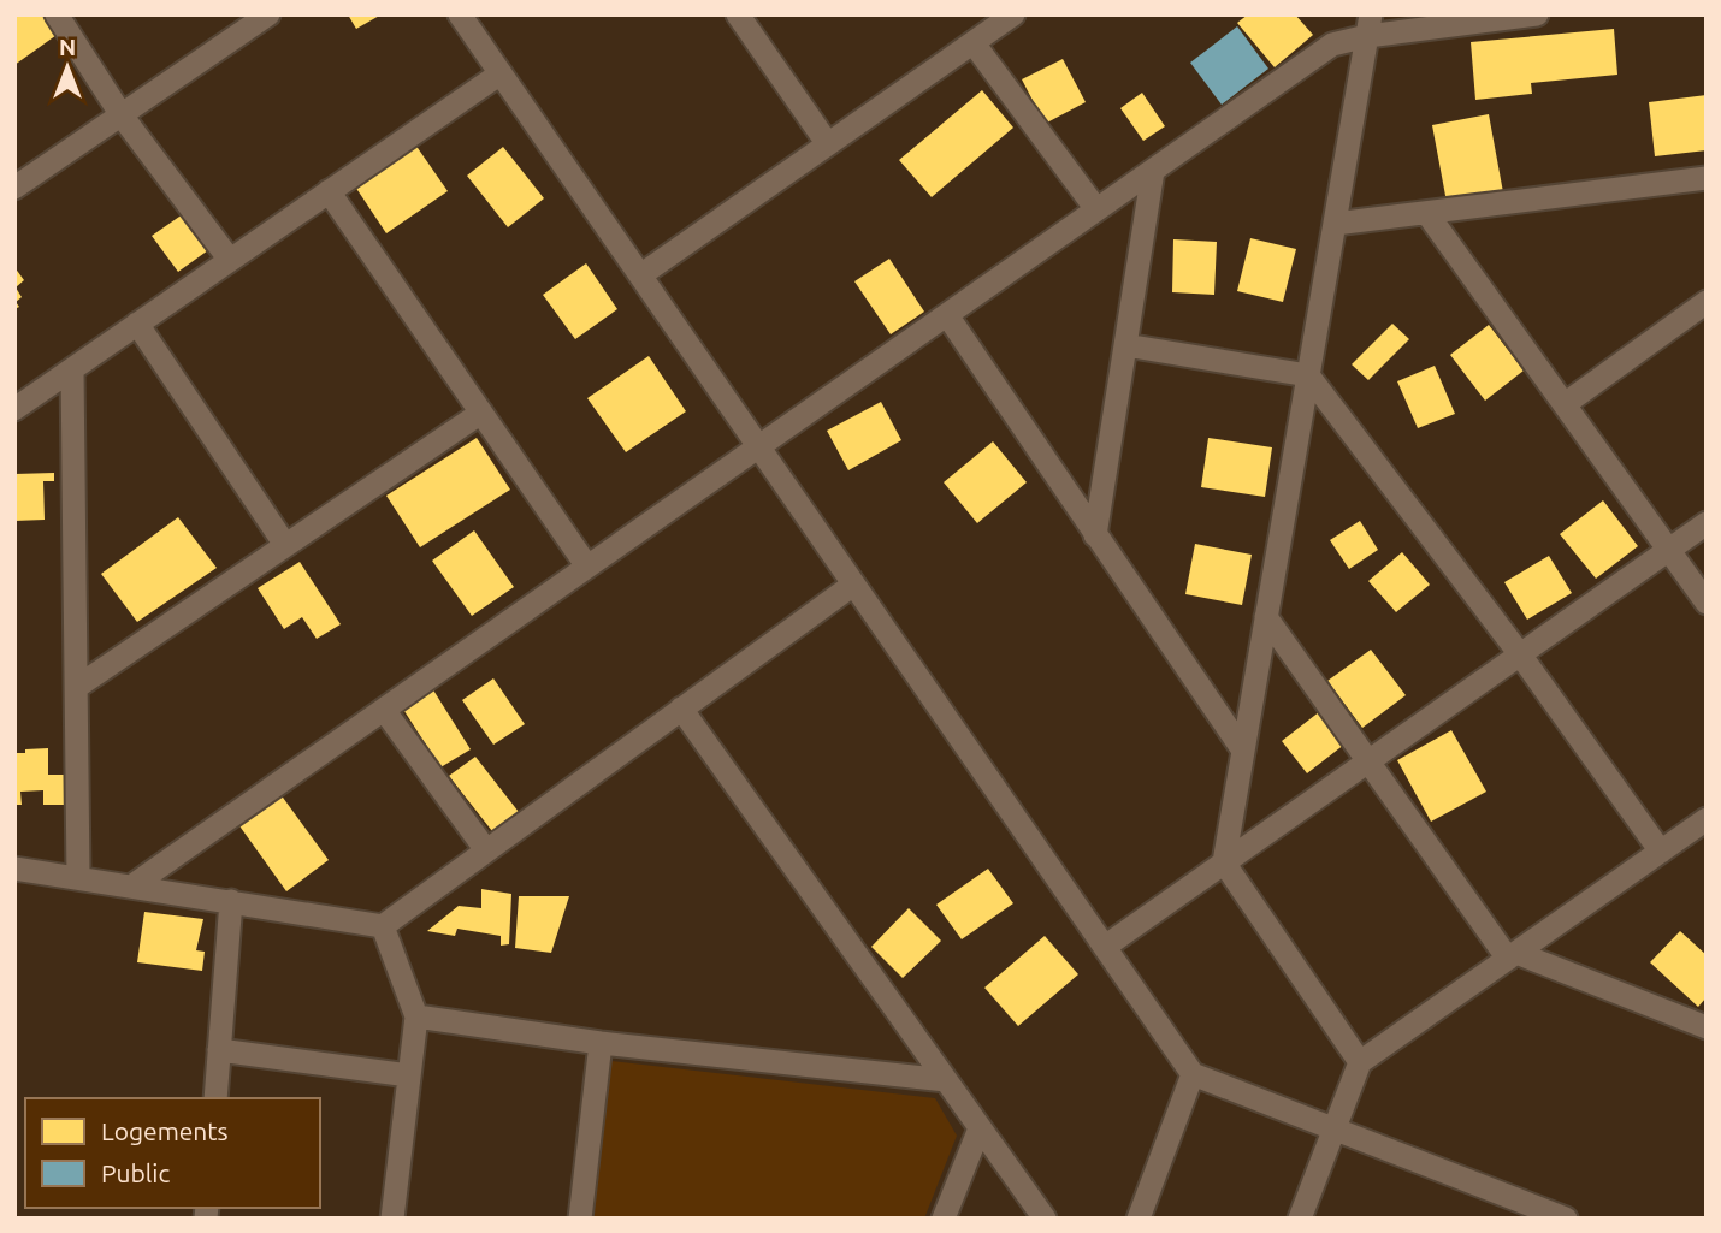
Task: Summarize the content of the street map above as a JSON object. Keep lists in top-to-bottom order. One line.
{"legend":["Logements","Public"],"north":"top"}
